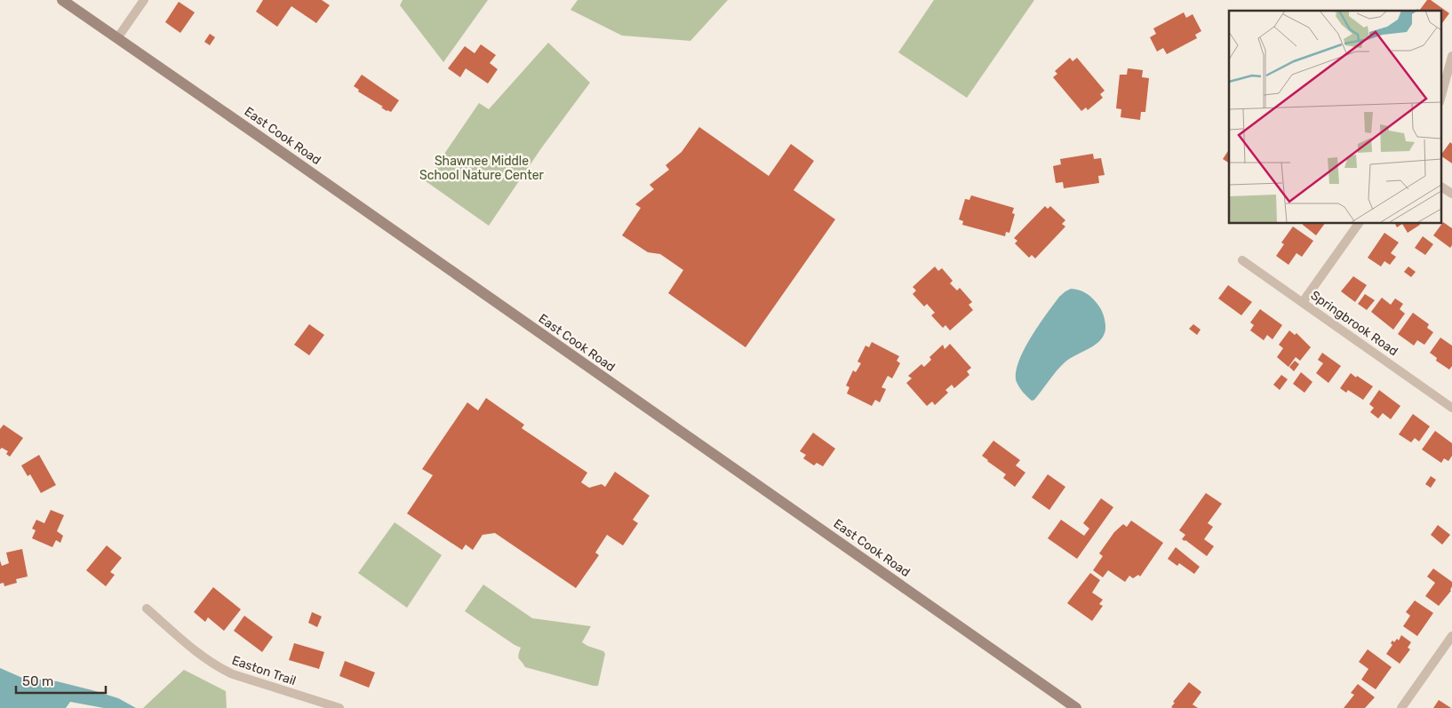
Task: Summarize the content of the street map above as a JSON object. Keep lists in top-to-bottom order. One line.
{"streets":{"main road":["East Cook Road"],"street":["Springbrook Road","Easton Trail"]},"parks":["Shawnee Middle School Nature Center"],"scale_bar":"50 m"}
